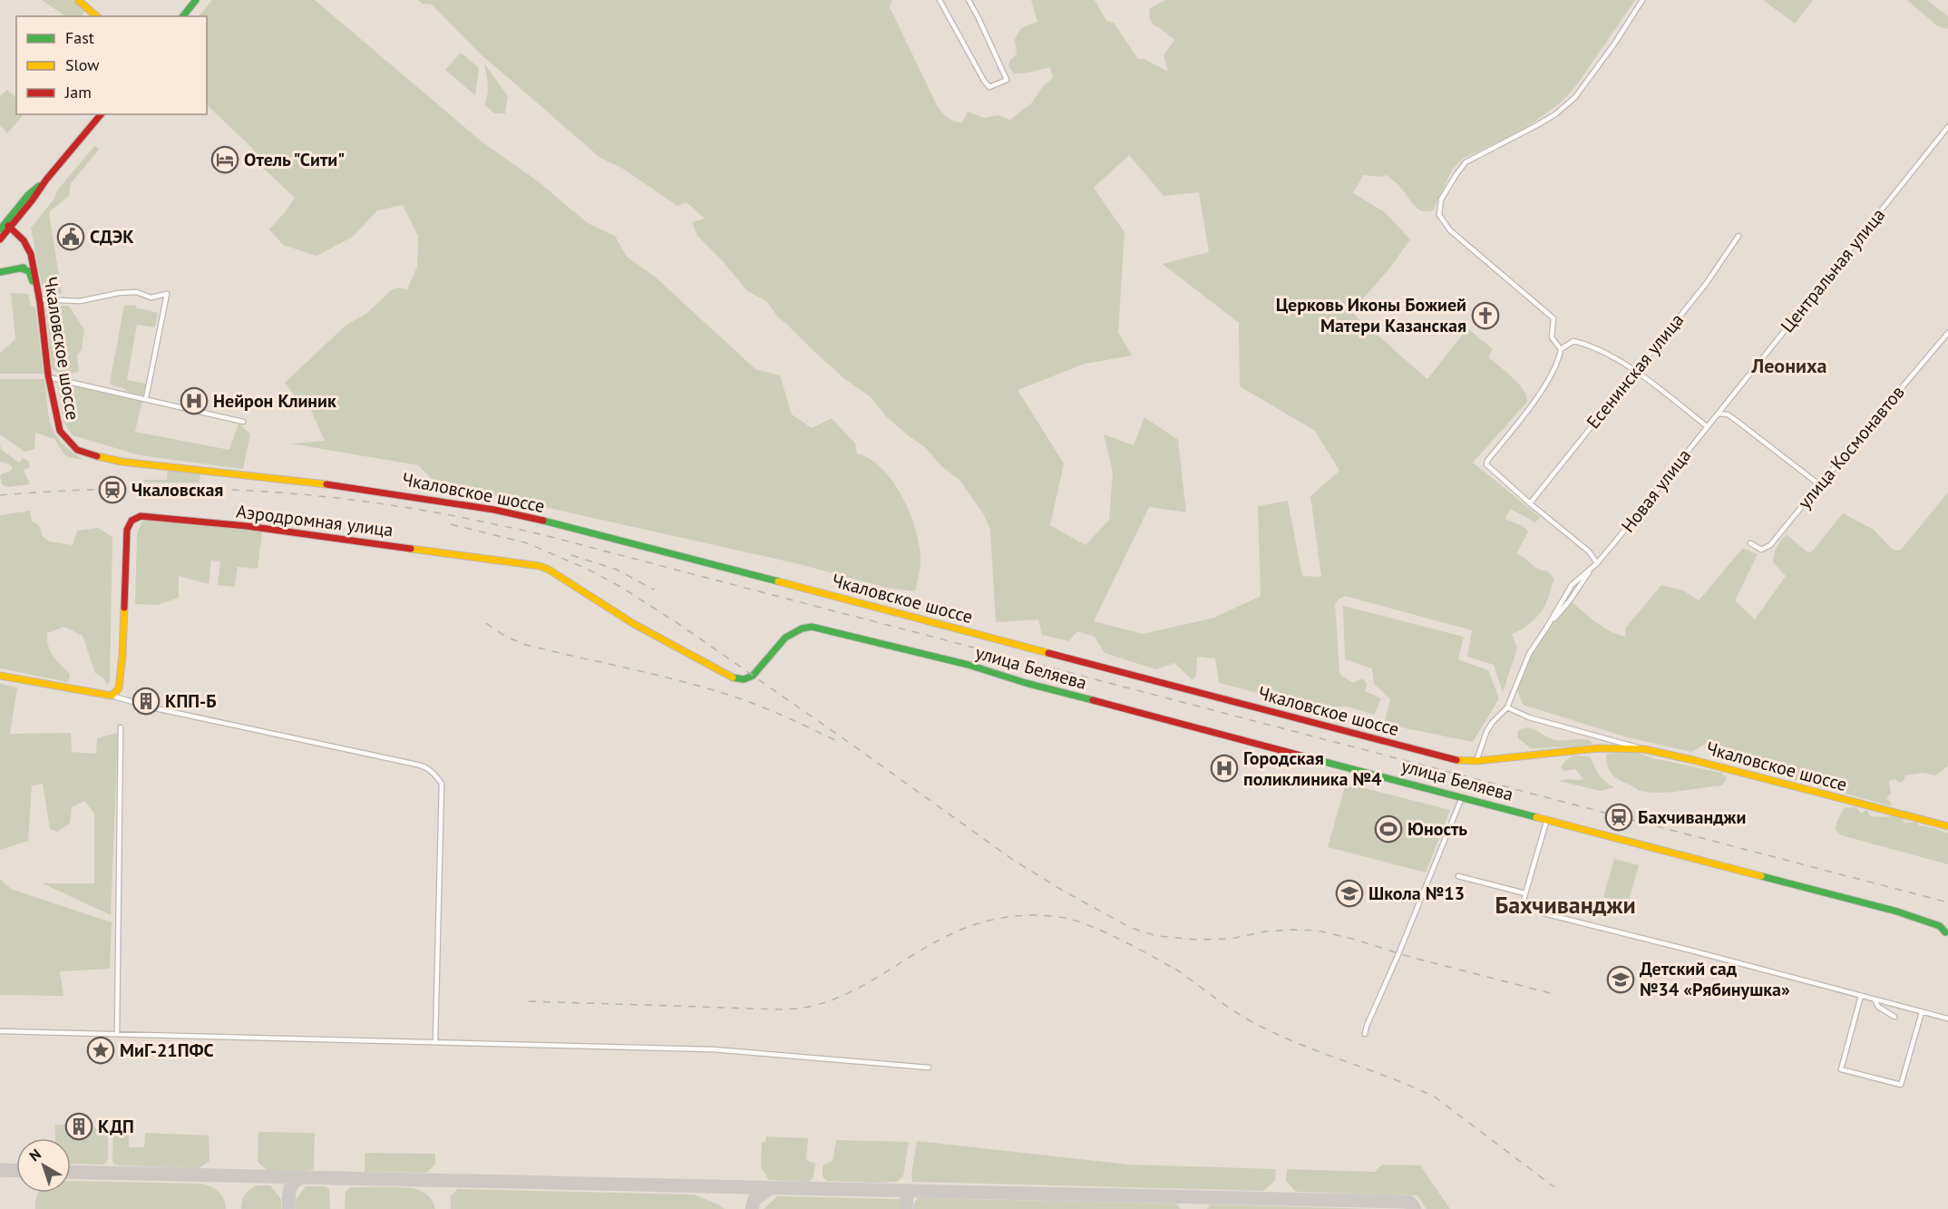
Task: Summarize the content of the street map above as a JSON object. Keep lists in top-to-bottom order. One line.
{"streets":{"street":["Центральная улица","Чкаловское шоссе","Есенинская улица","улица Космонавтов","Новая улица","Аэродромная улица","улица Беляева"]},"crossings":[["Центральная улица","Новая улица"],["Чкаловское шоссе","Новая улица"],["Аэродромная улица","улица Беляева"]],"districts":["Леониха","Бахчиванджи"],"places":{"hotel":["Отель \"Сити\""],"public building":["СДЭК"],"church":["Церковь Иконы Божией Матери Казанская"],"hospital":["Нейрон Клиник","Городская поликлиника №4"],"station":["Чкаловская","Бахчиванджи"],"building":["КПП-Б","КДП"],"sports":["Юность"],"school or university":["Школа №13","Детский сад №34 «Рябинушка»"],"place":["МиГ-21ПФС"]},"legend":["Fast","Slow","Jam"],"north":"top left"}
